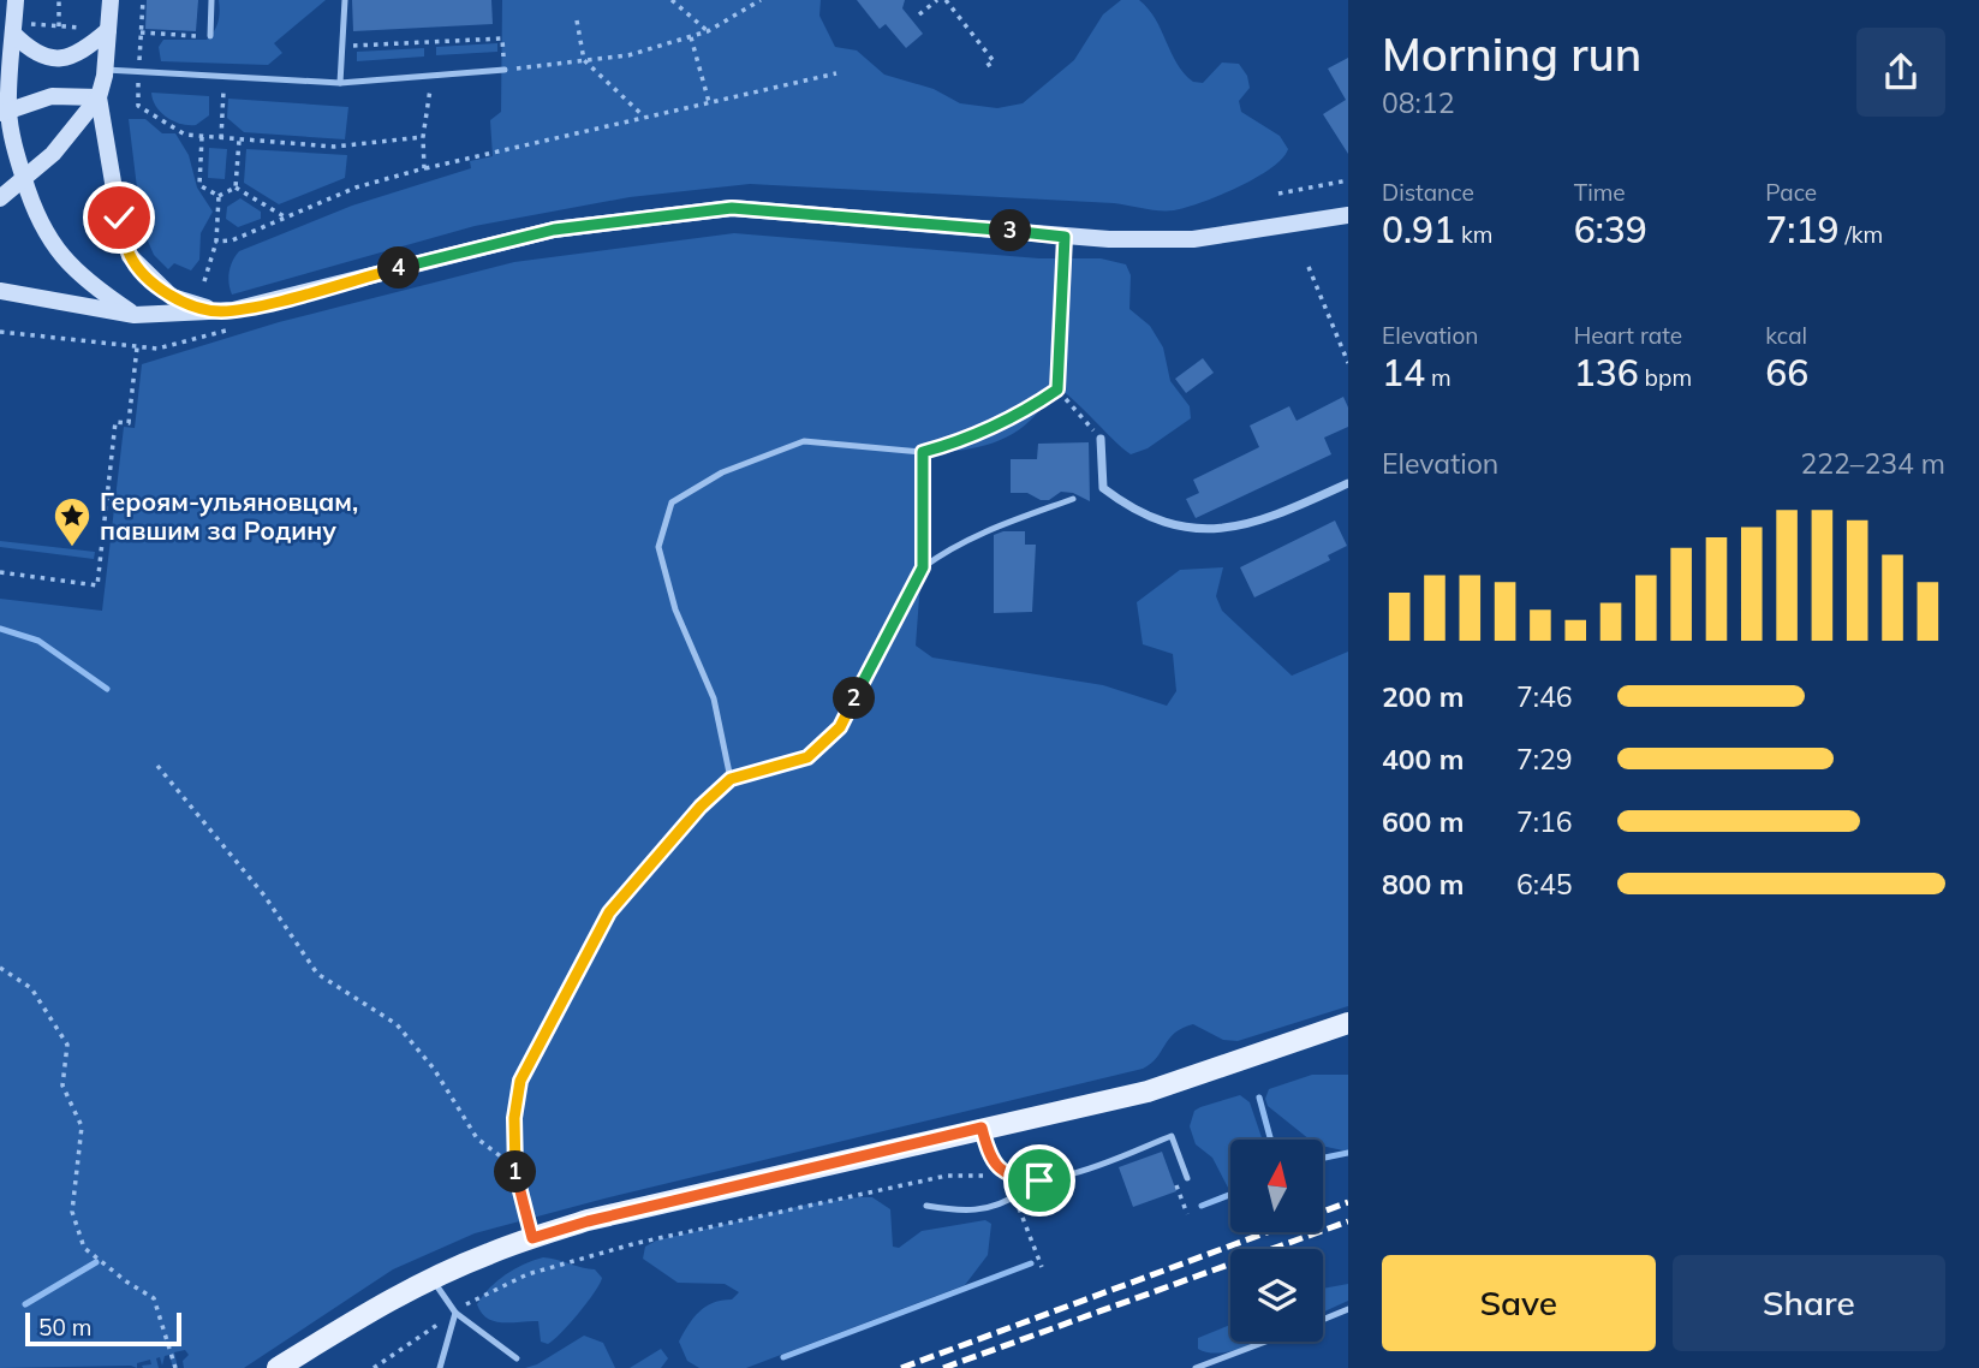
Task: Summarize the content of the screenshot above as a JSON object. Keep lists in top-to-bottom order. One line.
{"places":{"place":["Героям-ульяновцам, павшим за Родину"]},"scale_bar":"50 m","north":"top","page":{"heading":["Morning run","08:12"],"stats":[["Distance","0.91 km"],["Time","6:39"],["Pace","7:19 /km"],["Elevation","14 m"],["Heart rate","136 bpm"],["kcal","66"]],"pins":["3","4","2","1"],"chart":["Elevation","222–234 m"],"list":[{"name":"200 m","note":"7:46"},{"name":"400 m","note":"7:29"},{"name":"600 m","note":"7:16"},{"name":"800 m","note":"6:45"}],"buttons":["Save","Share"],"scale":"50 m"}}
